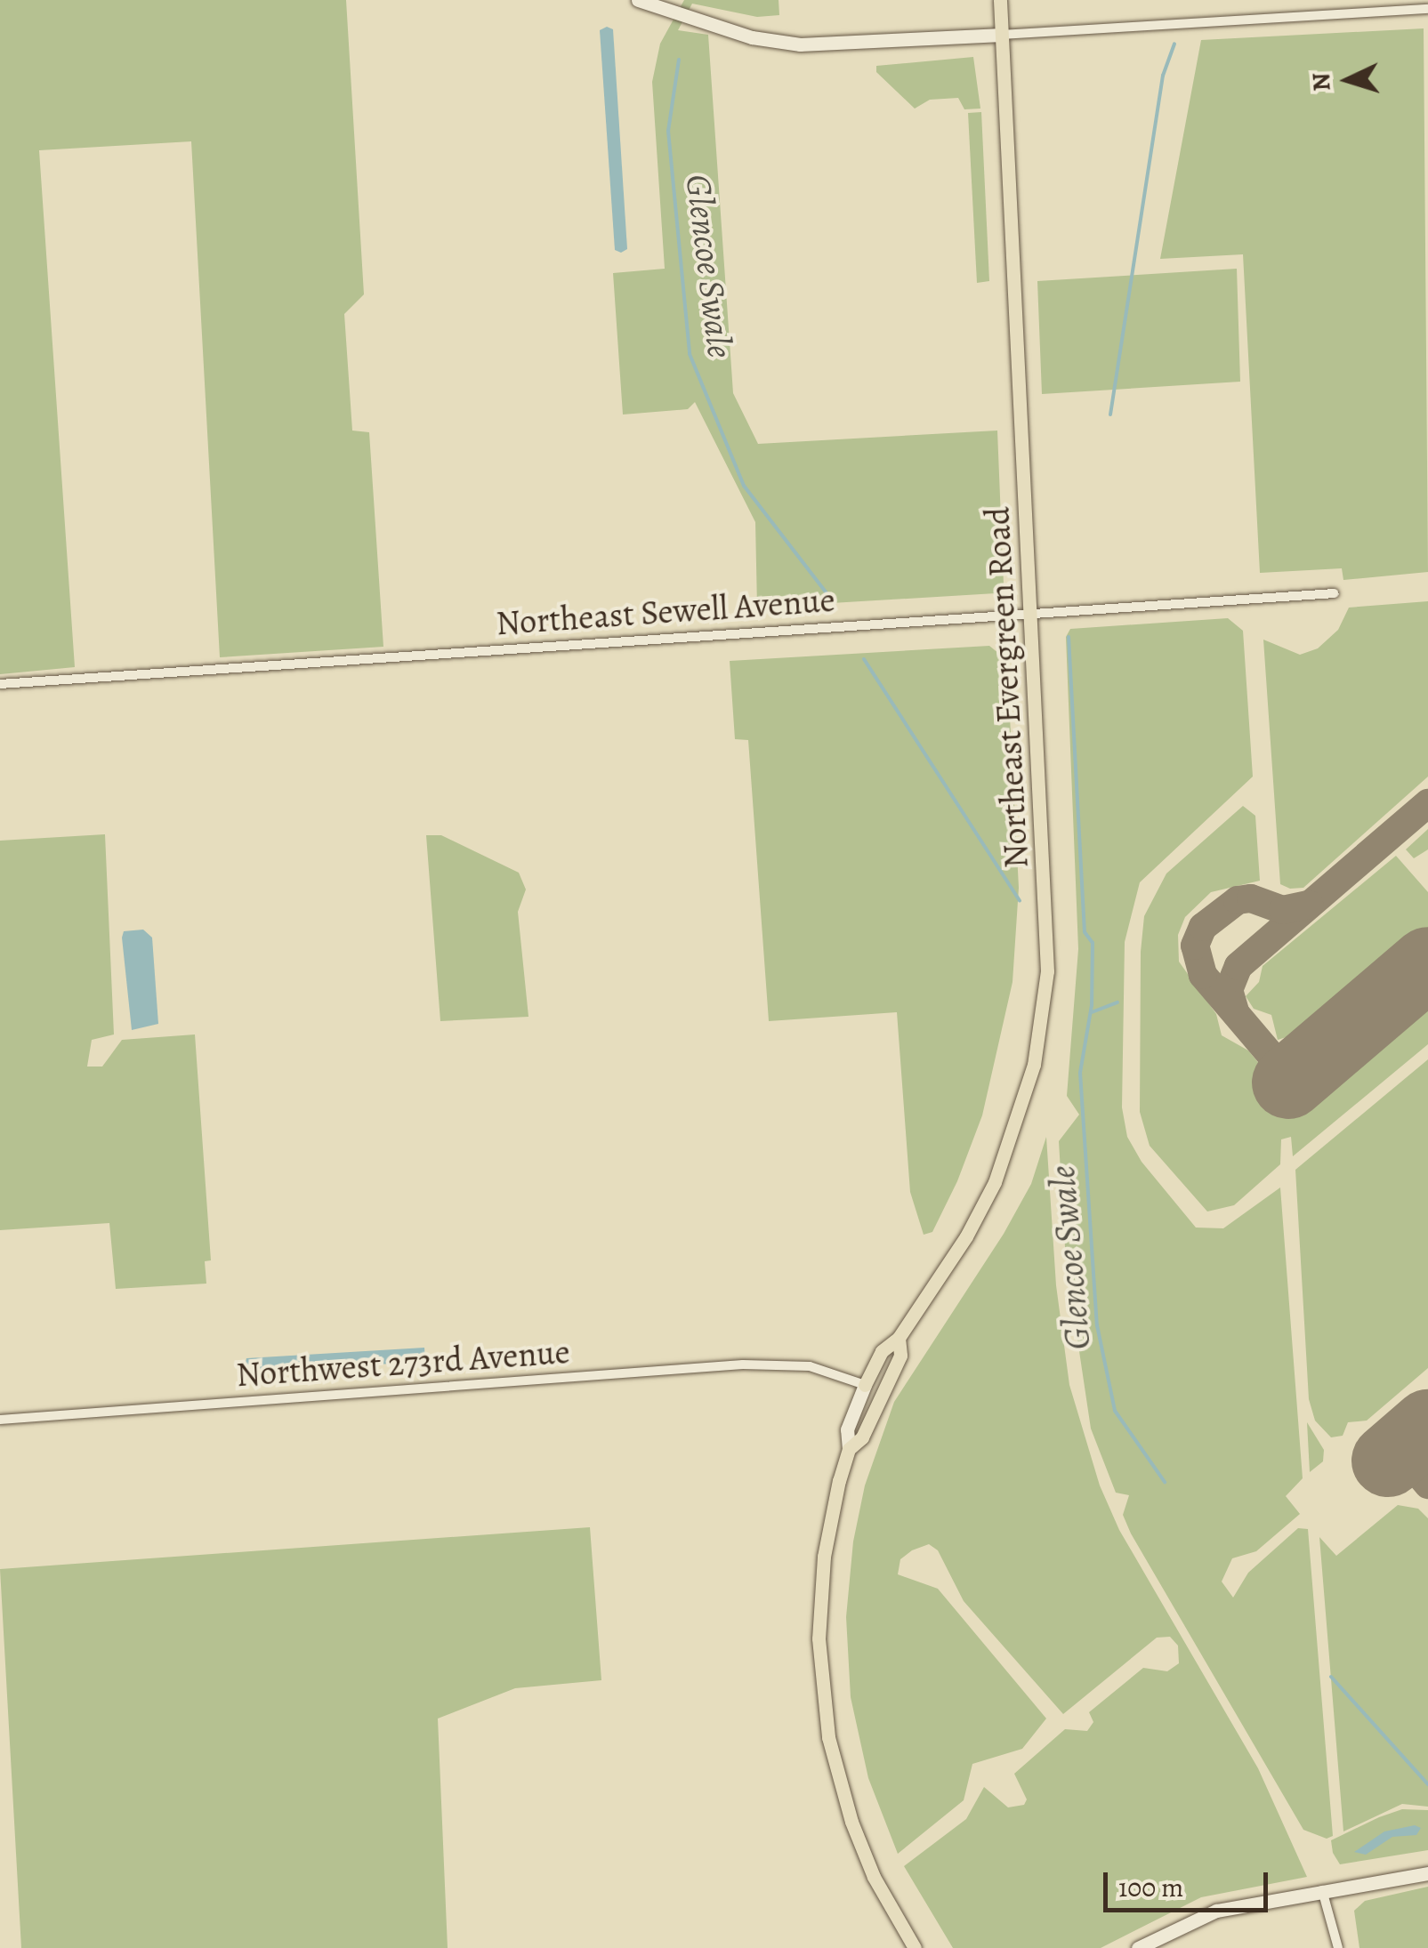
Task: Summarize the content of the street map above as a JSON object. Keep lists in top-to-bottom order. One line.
{"streets":{"main road":["Northeast Evergreen Road"],"street":["Northeast Sewell Avenue","Northwest 273rd Avenue"]},"crossings":[["Northeast Sewell Avenue","Northeast Evergreen Road"],["Northeast Evergreen Road","Northwest 273rd Avenue"]],"water":["Glencoe Swale"],"scale_bar":"100 m","north":"left"}
